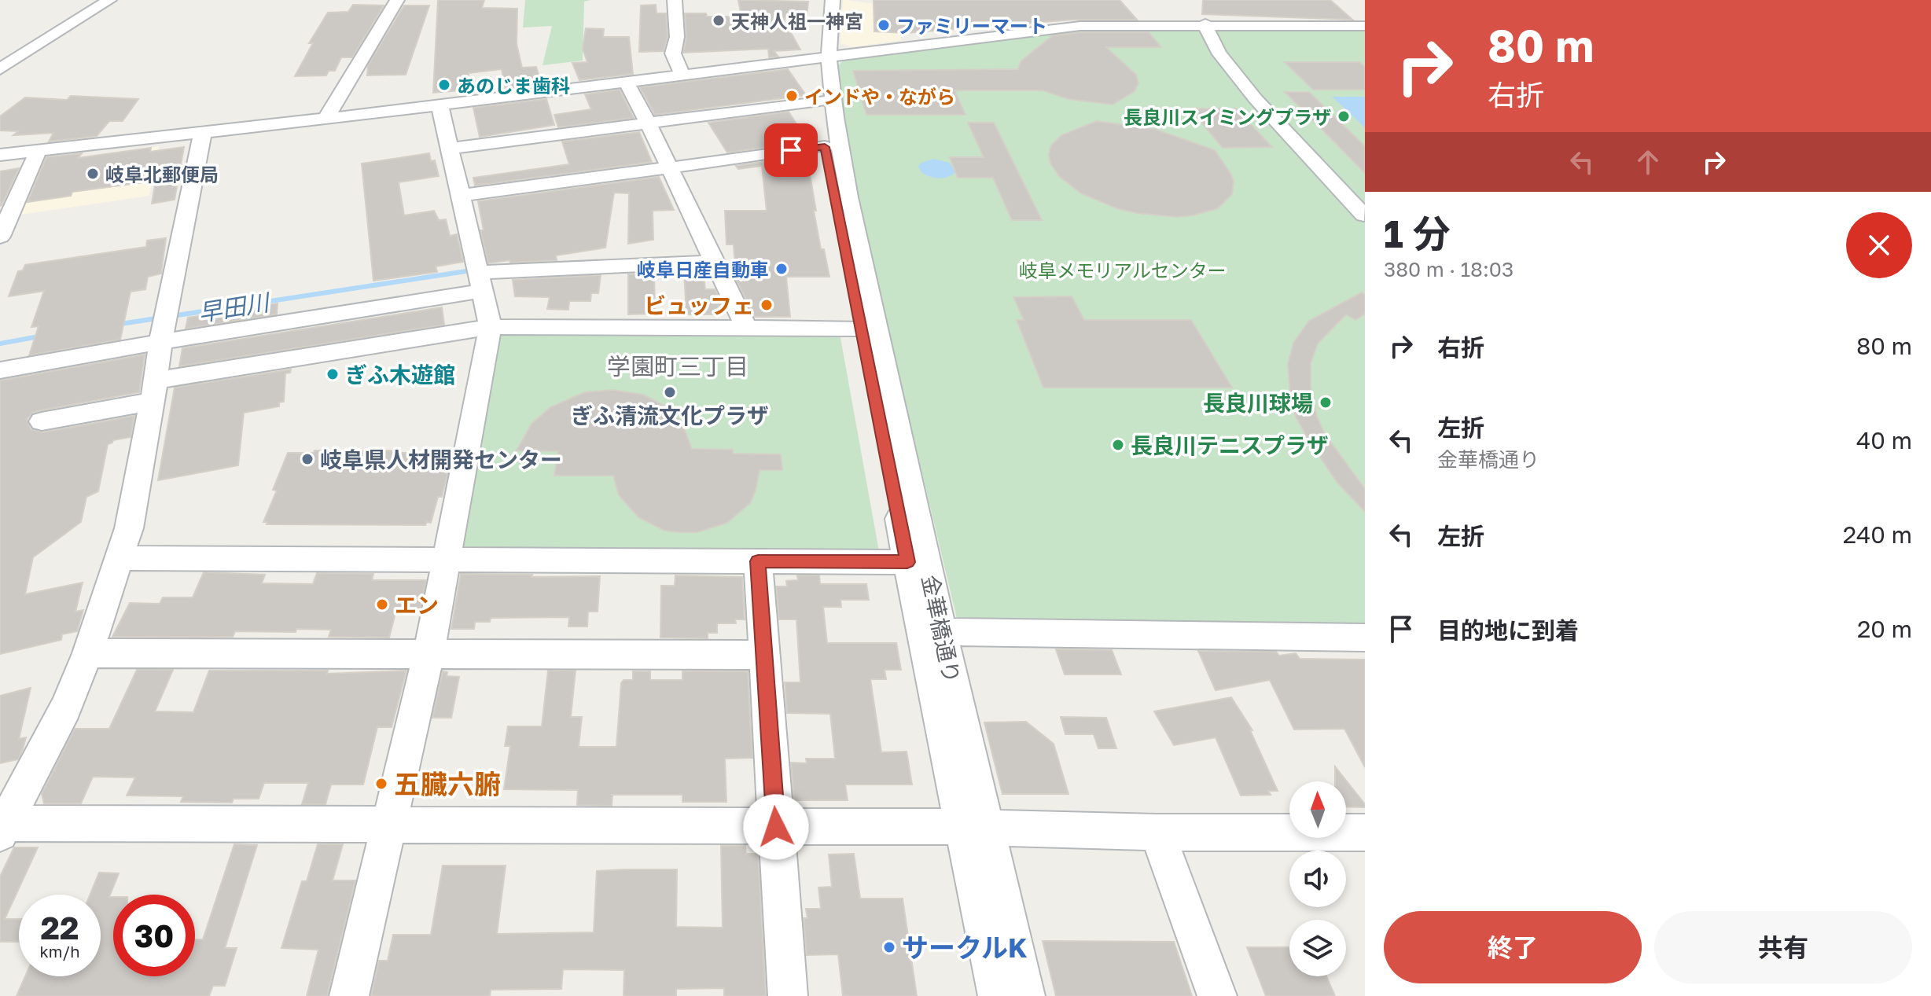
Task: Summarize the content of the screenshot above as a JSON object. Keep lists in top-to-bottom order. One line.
{"streets":{"street":["金華橋通り"]},"districts":["学園町三丁目"],"water":["早田川"],"parks":["岐阜メモリアルセンター"],"places":["天神人祖一神宮","ファミリーマート","あのじま歯科","インドや・ながら","長良川スイミングプラザ","岐阜北郵便局","岐阜日産自動車","ビュッフェ","ぎふ木遊館","ぎふ清流文化プラザ","長良川球場","長良川テニスプラザ","岐阜県人材開発センター","エン","五臓六腑","サークルK"],"north":"top","page":{"turn":["80 m","右折"],"heading":["1 分","380 m · 18:03"],"list":[{"name":"右折","value":"80 m"},{"name":"左折","note":"金華橋通り","value":"40 m"},{"name":"左折","value":"240 m"},{"name":"目的地に到着","value":"20 m"}],"speed":"22 km/h","limit":"30","buttons":["終了","共有"]}}
